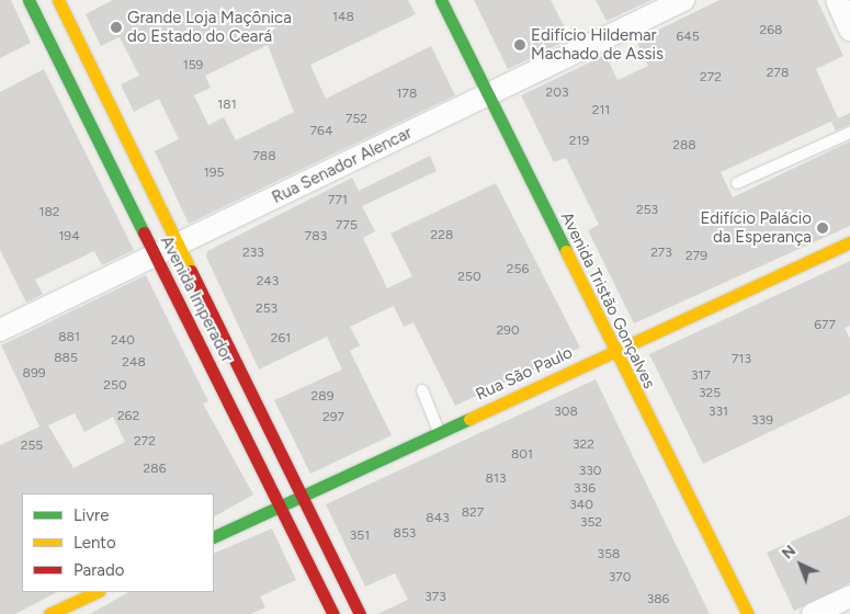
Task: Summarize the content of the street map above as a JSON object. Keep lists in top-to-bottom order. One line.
{"streets":{"main road":["Avenida Imperador","Avenida Tristão Gonçalves","Rua São Paulo"],"street":["Rua Senador Alencar"]},"crossings":[["Rua Senador Alencar","Avenida Imperador"],["Rua Senador Alencar","Avenida Tristão Gonçalves"],["Avenida Imperador","Rua São Paulo"],["Avenida Tristão Gonçalves","Rua São Paulo"]],"places":["Grande Loja Maçônica do Estado do Ceará","Edifício Hildemar Machado de Assis","Edifício Palácio da Esperança"],"house_numbers":["148","268","645","159","278","272","203","178","181","211","752","764","219","288","788","195","771","253","182","775","228","194","783","233","273","279","256","250","243","253","677","290","881","261","240","885","713","248","899","317","250","325","289","308","331","262","297","339","272","322","255","801","286","330","813","336","340","827","843","352","853","351","358","370","373","386"],"legend":["Livre","Lento","Parado"],"north":"top left"}
